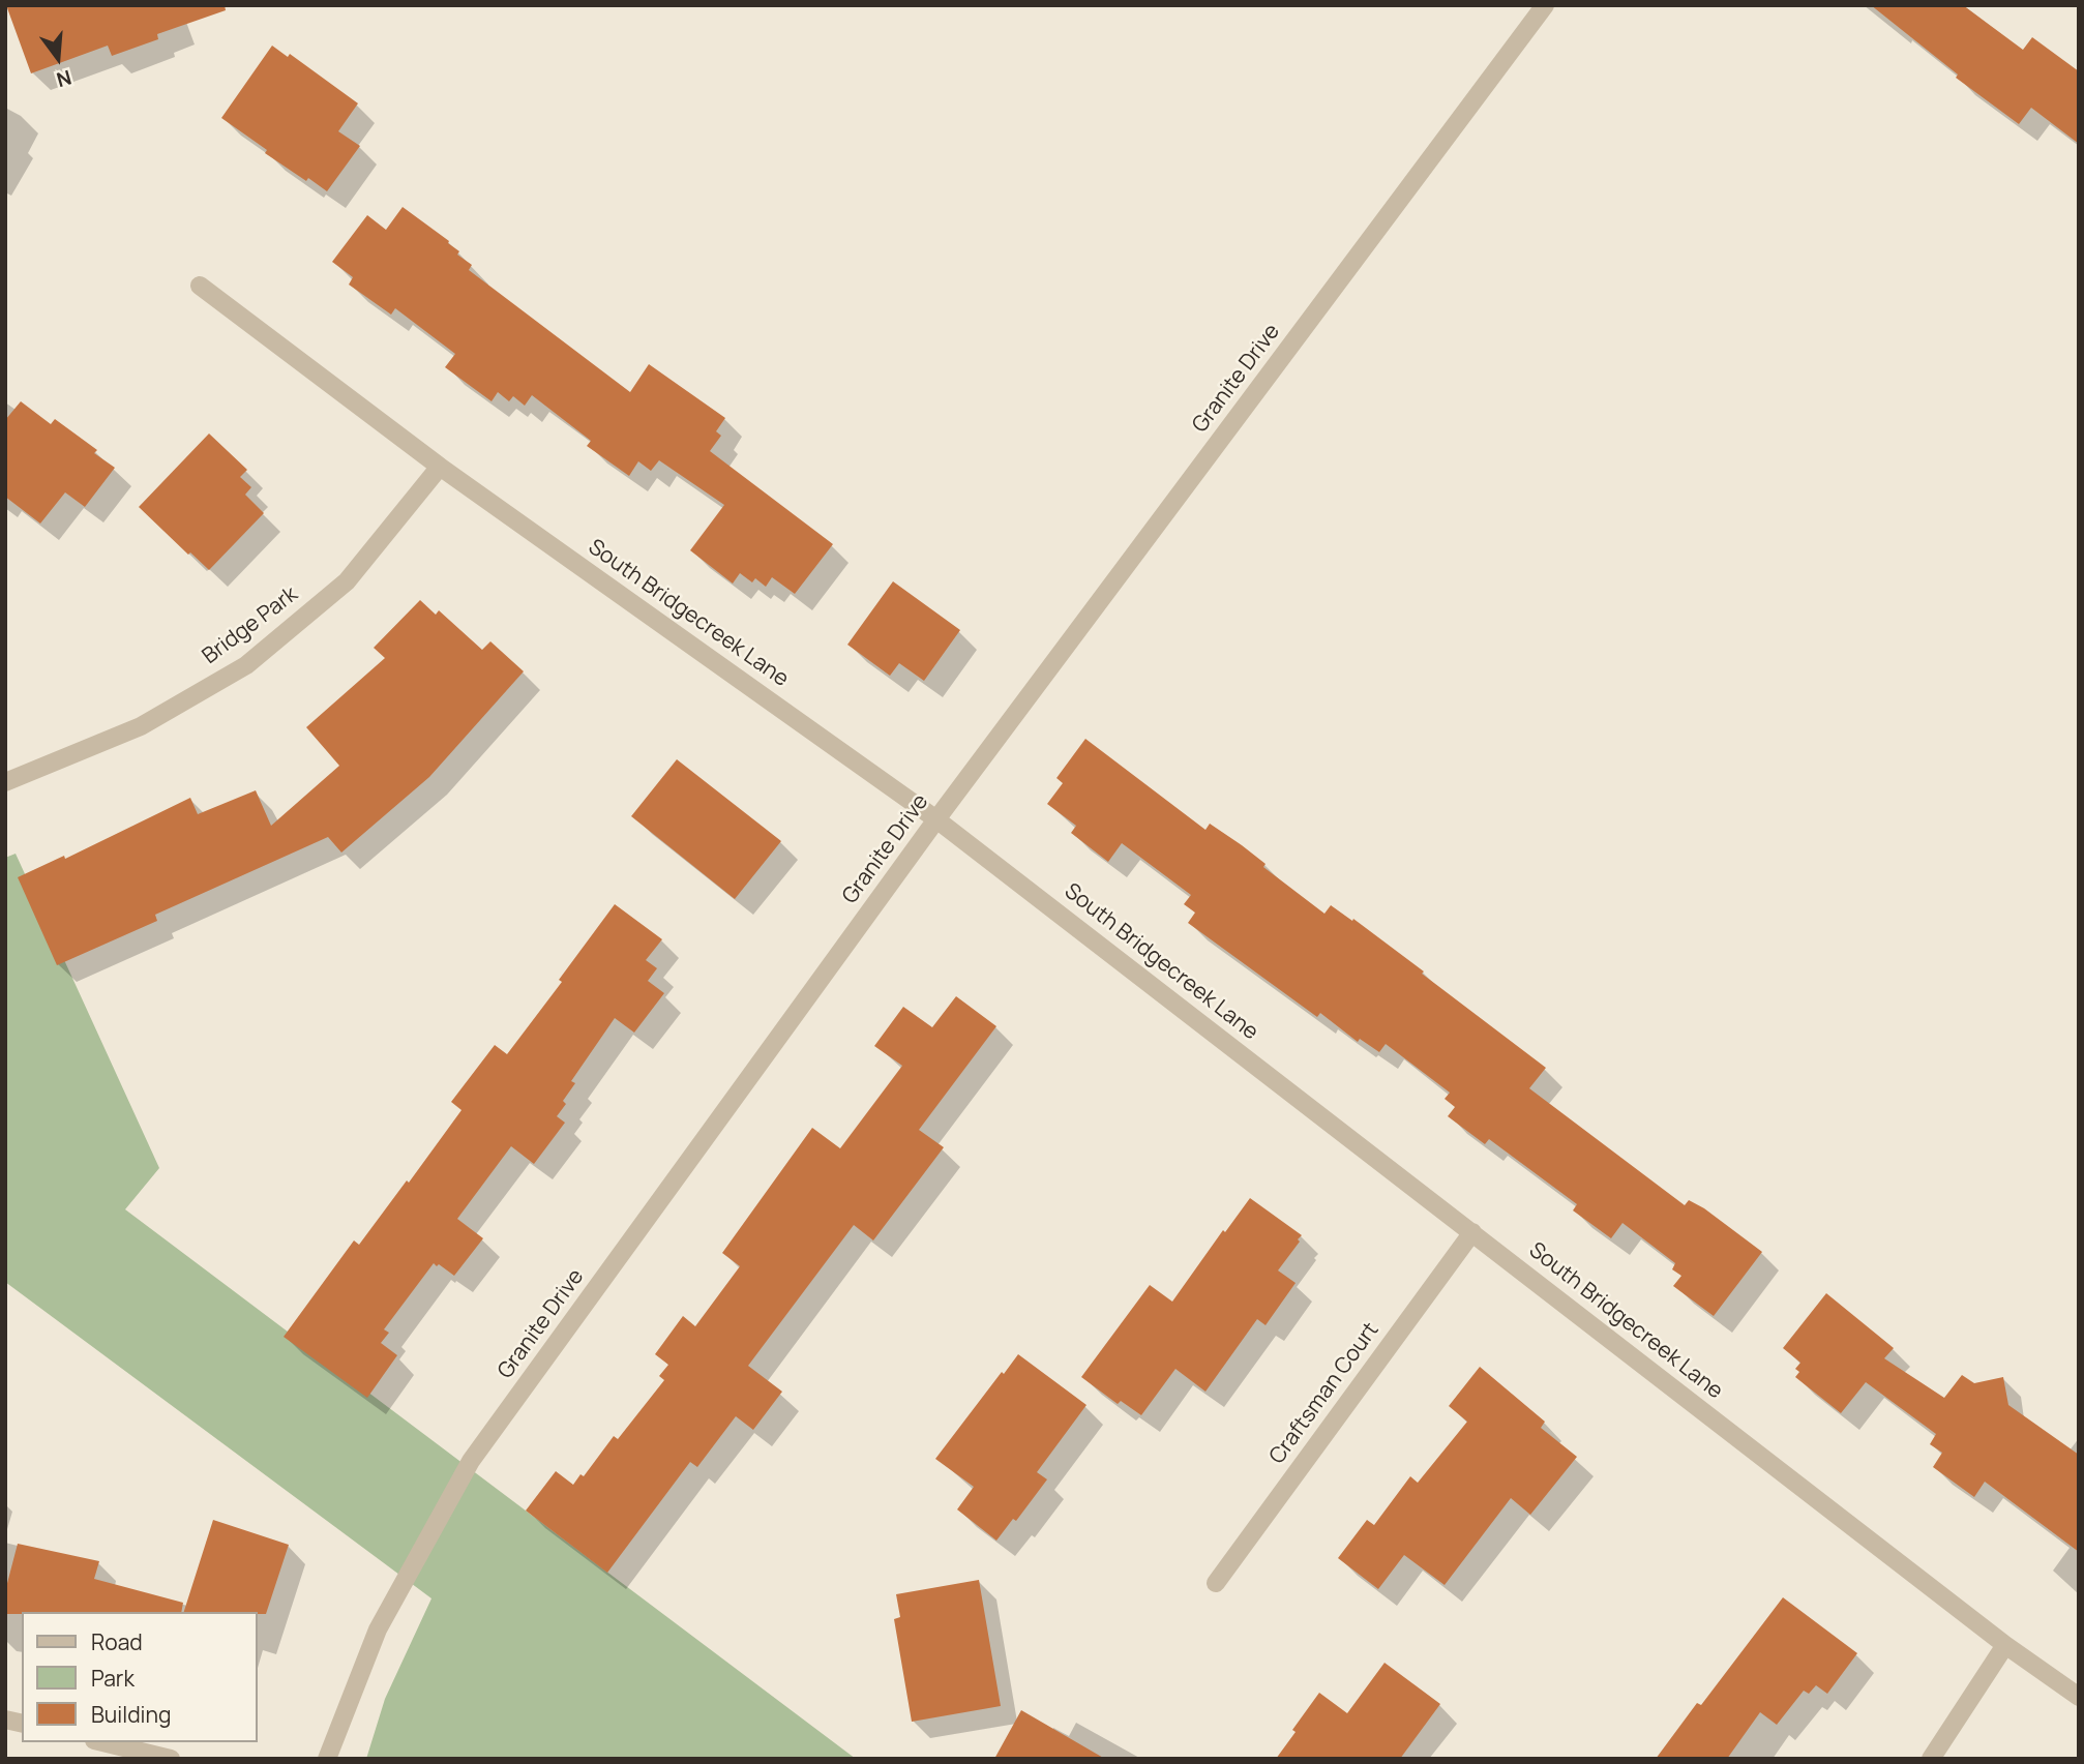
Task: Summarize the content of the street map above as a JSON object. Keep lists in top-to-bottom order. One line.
{"streets":{"street":["Granite Drive","South Bridgecreek Lane","Bridge Park","Craftsman Court"]},"crossings":[["Granite Drive","South Bridgecreek Lane"],["South Bridgecreek Lane","Bridge Park"],["South Bridgecreek Lane","Craftsman Court"]],"legend":["Road","Park","Building"],"north":"bottom"}
